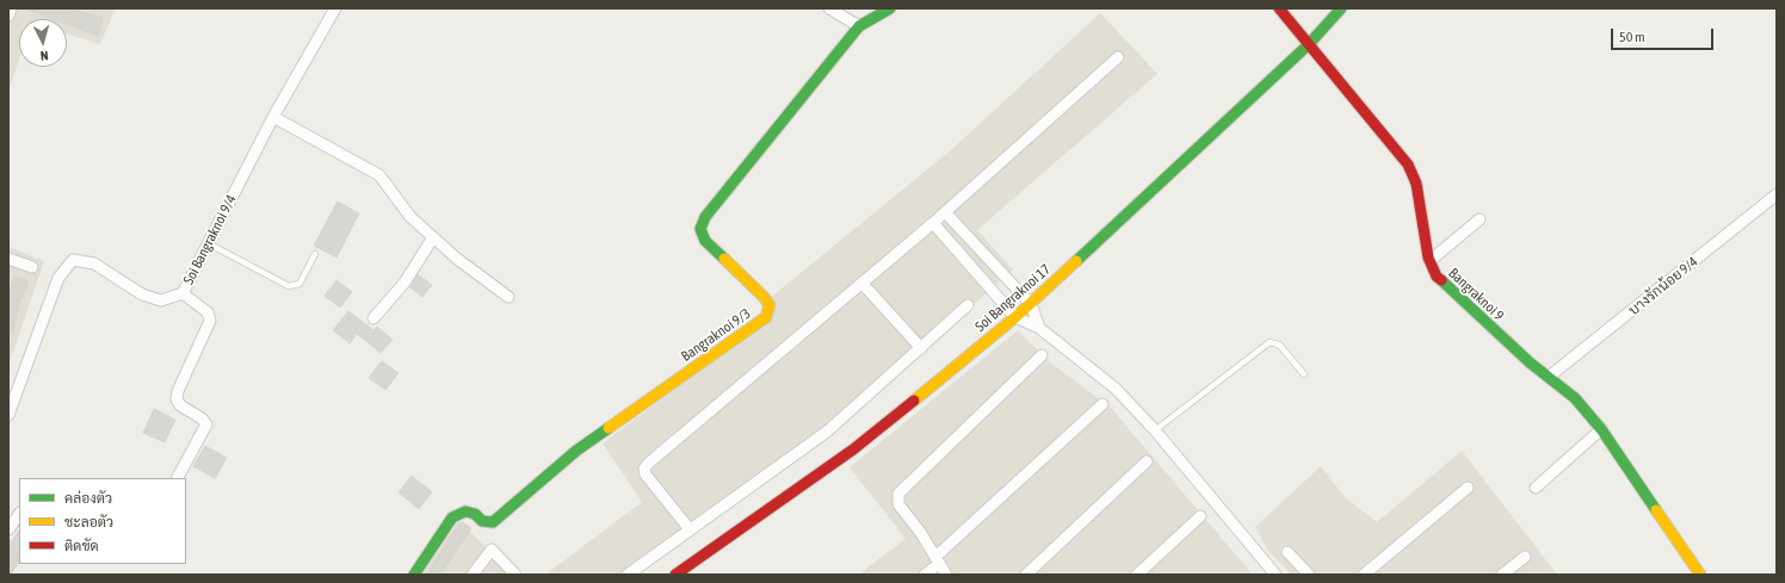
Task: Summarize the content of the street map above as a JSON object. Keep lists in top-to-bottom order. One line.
{"streets":{"street":["Soi Bangraknoi 9/4","บางรักน้อย 9/4","Bangraknoi 9","Soi Bangraknoi 17","Bangraknoi 9/3"]},"crossings":[["บางรักน้อย 9/4","Bangraknoi 9"],["Bangraknoi 9","Soi Bangraknoi 17"]],"legend":["คล่องตัว","ชะลอตัว","ติดขัด"],"scale_bar":"50 m","north":"bottom"}
